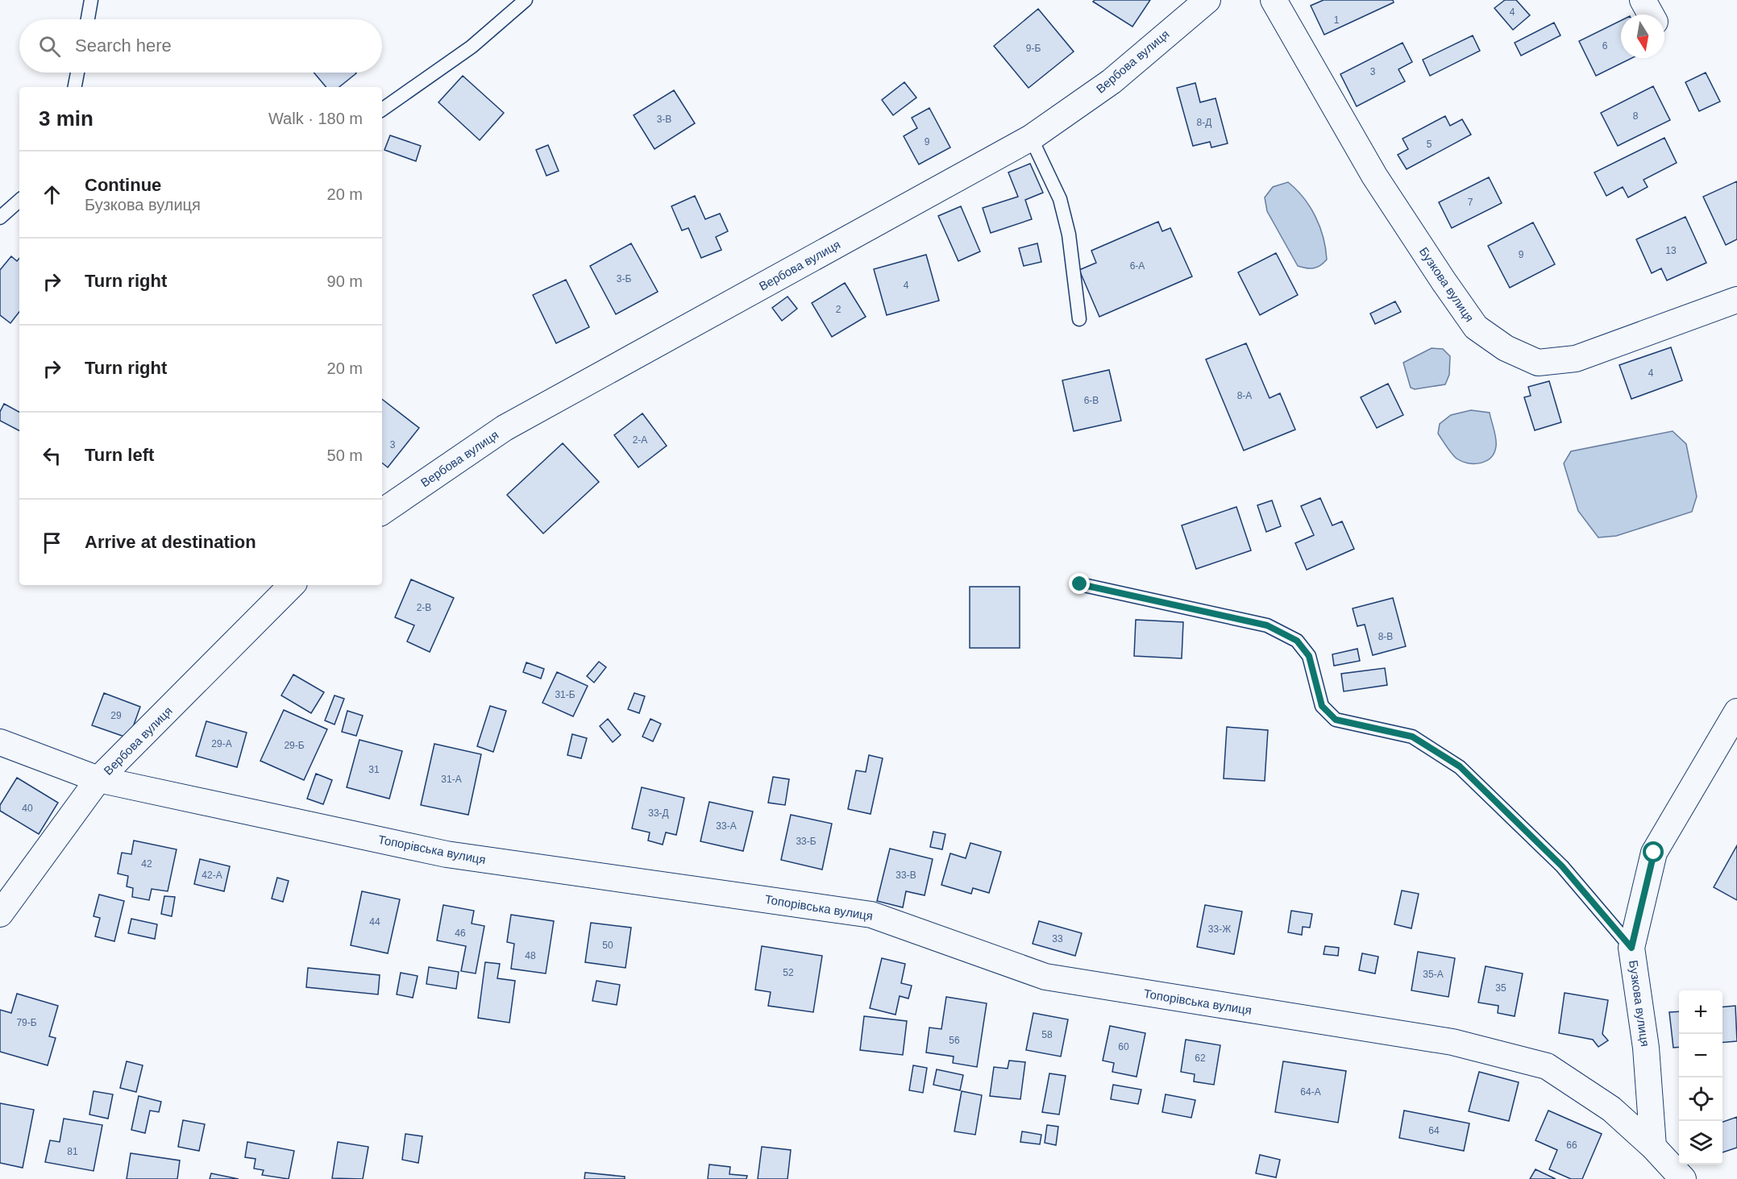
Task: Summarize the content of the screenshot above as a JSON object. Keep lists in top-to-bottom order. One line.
{"streets":{"street":["Вербова вулиця","Бузкова вулиця","Топорівська вулиця"]},"crossings":[["Вербова вулиця","Топорівська вулиця"],["Бузкова вулиця","Топорівська вулиця"]],"house_numbers":["4","1","6","9-Б","3","8","3-В","8-Д","9","5","7","13","9","6-А","3-Б","4","2","4","8-А","6-В","2-А","3","2-В","8-В","31-Б","29","29-А","29-Б","31","31-А","40","33-Д","33-А","33-Б","42","42-А","33-В","44","33-Ж","46","33","50","48","52","35-А","35","79-Б","58","56","60","62","64-А","64","66","81"],"north":"bottom","page":{"search":"Search here","heading":["3 min","Walk · 180 m"],"list":[["Continue","Бузкова вулиця","20 m"],["Turn right","90 m"],["Turn right","20 m"],["Turn left","50 m"],"Arrive at destination"],"map_buttons":["+","−"]}}
